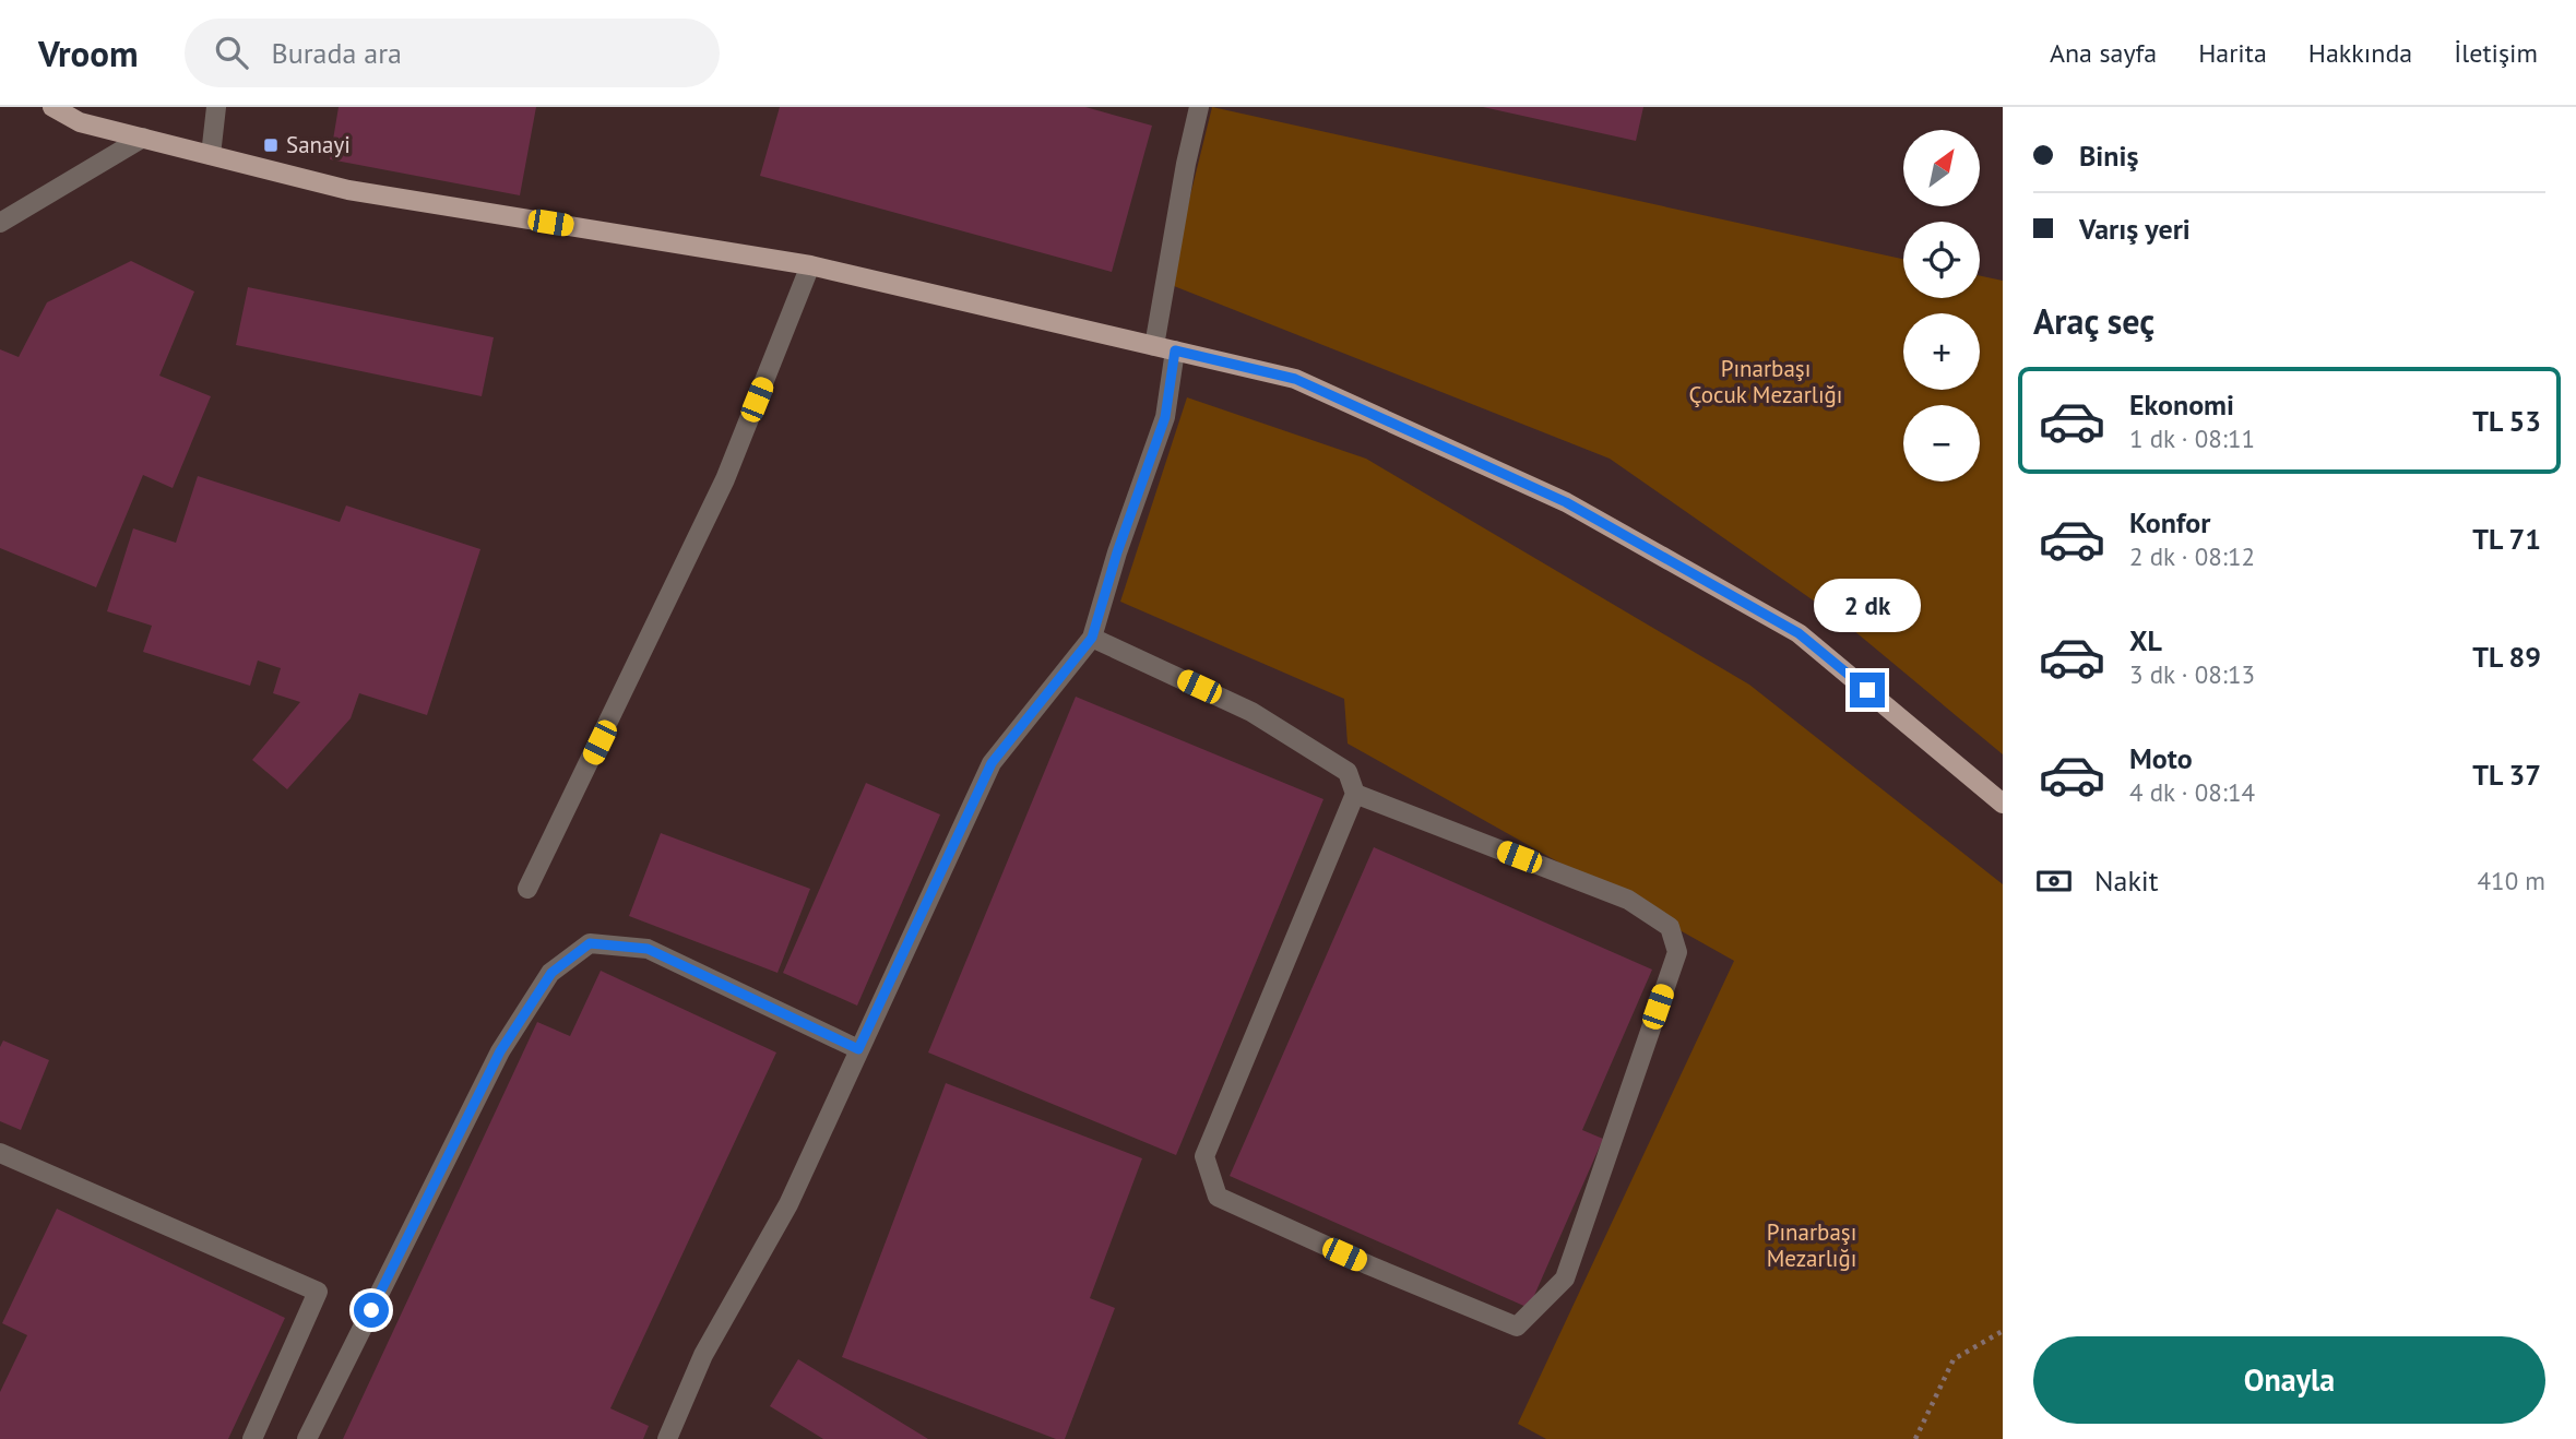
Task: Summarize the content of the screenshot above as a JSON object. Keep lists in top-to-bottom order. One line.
{"parks":["Pınarbaşı Çocuk Mezarlığı","Pınarbaşı Mezarlığı"],"places":{"transit":["Sanayi"]},"north":"top right","page":{"header":"Vroom","search":"Burada ara","nav":["Ana sayfa","Harita","Hakkında","İletişim"],"banner":["Biniş","Varış yeri"],"map_buttons":["+","−"],"heading":"Araç seç","list":[{"name":"Ekonomi","note":"1 dk · 08:11","value":"TL 53"},{"name":"Konfor","note":"2 dk · 08:12","value":"TL 71"},{"name":"XL","note":"3 dk · 08:13","value":"TL 89"},{"name":"Moto","note":"4 dk · 08:14","value":"TL 37"}],"bubble":"2 dk","pay":["Nakit","410 m"],"buttons":"Onayla"}}
